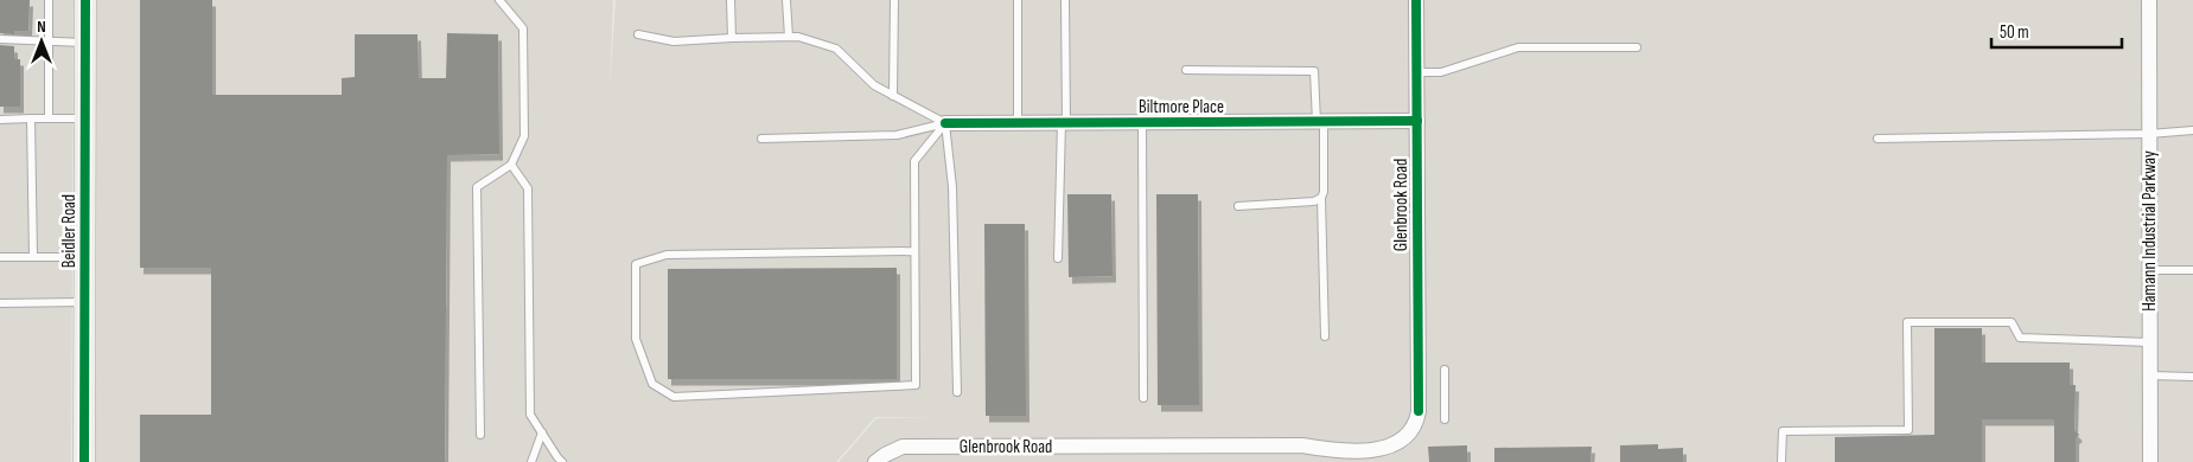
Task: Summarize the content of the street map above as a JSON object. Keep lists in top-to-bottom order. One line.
{"streets":{"street":["Biltmore Place","Glenbrook Road","Beidler Road","Hamann Industrial Parkway"]},"crossings":[["Biltmore Place","Glenbrook Road"]],"scale_bar":"50 m","north":"top"}
